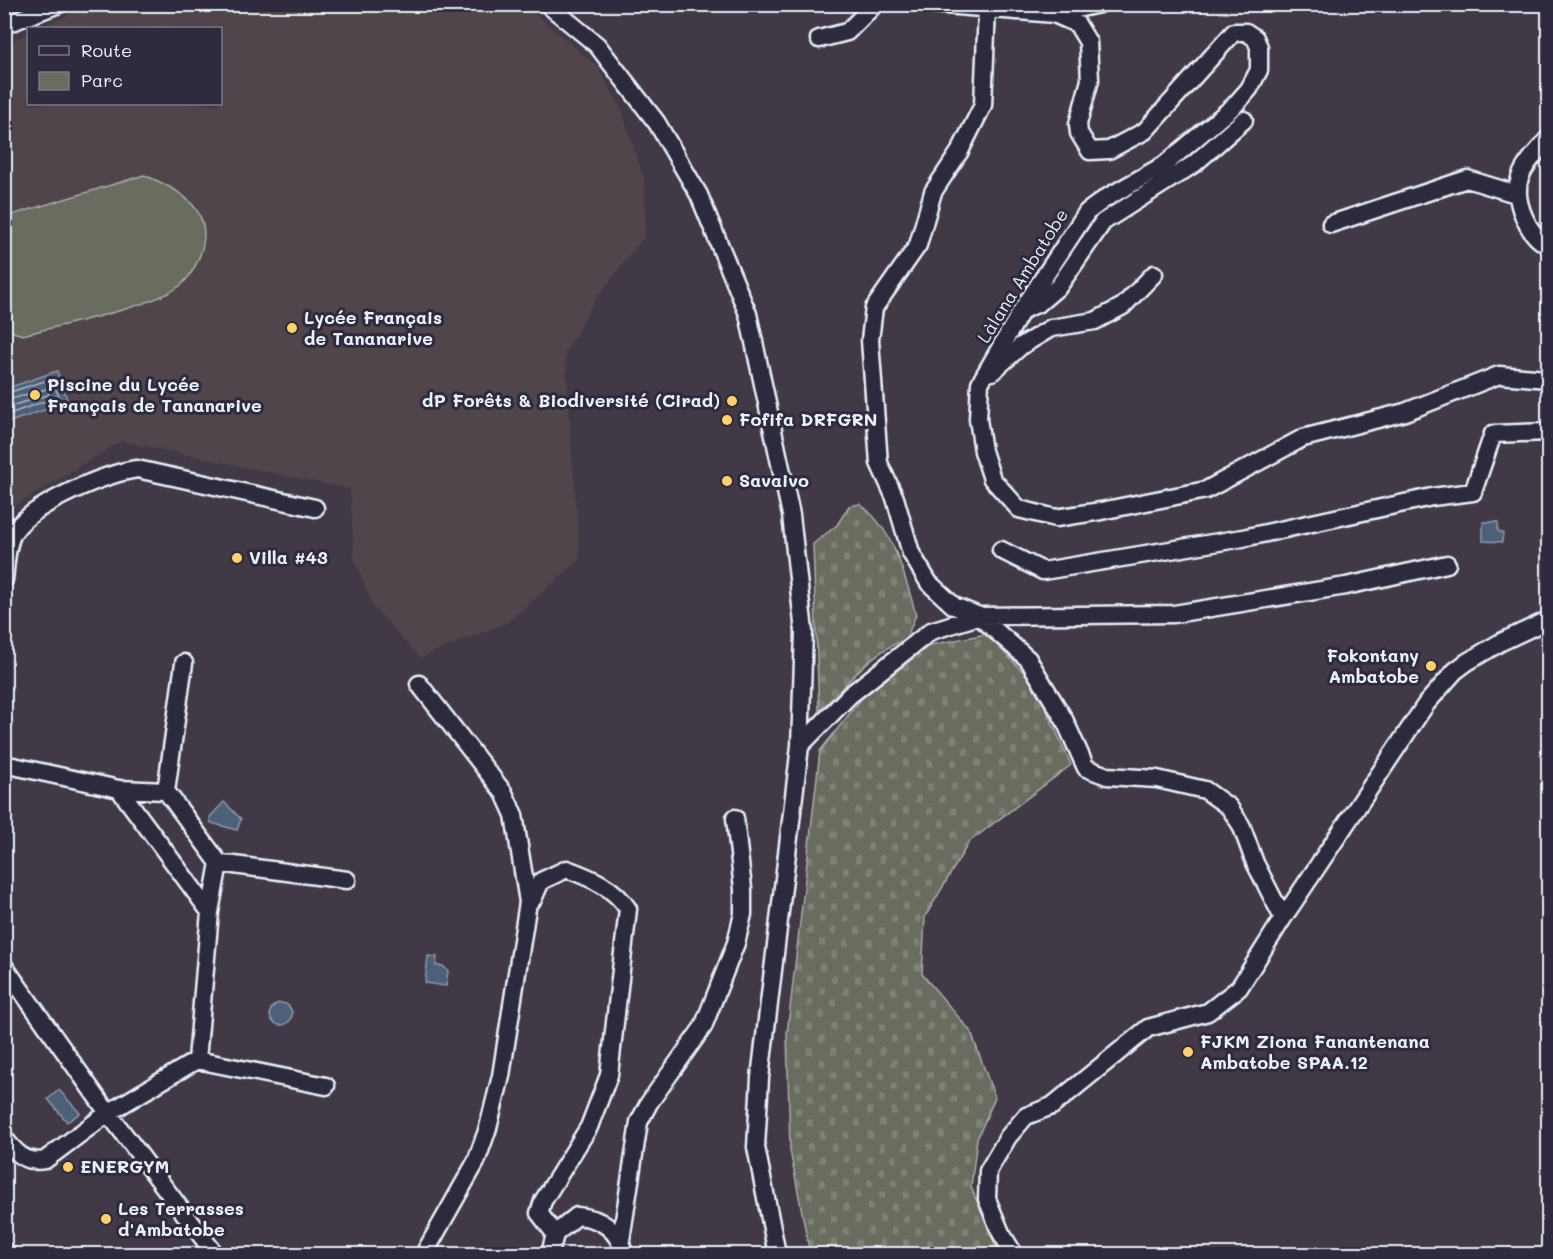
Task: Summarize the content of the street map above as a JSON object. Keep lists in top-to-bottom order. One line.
{"streets":{"street":["Làlana Ambatobe"]},"places":["Lycée Français de Tananarive","Piscine du Lycée Français de Tananarive","dP Forêts & Biodiversité (Cirad)","Fofifa DRFGRN","Savaivo","Villa #43","Fokontany Ambatobe","FJKM Ziona Fanantenana Ambatobe SPAA.12","ENERGYM","Les Terrasses d'Ambatobe"],"legend":["Route","Parc"]}
